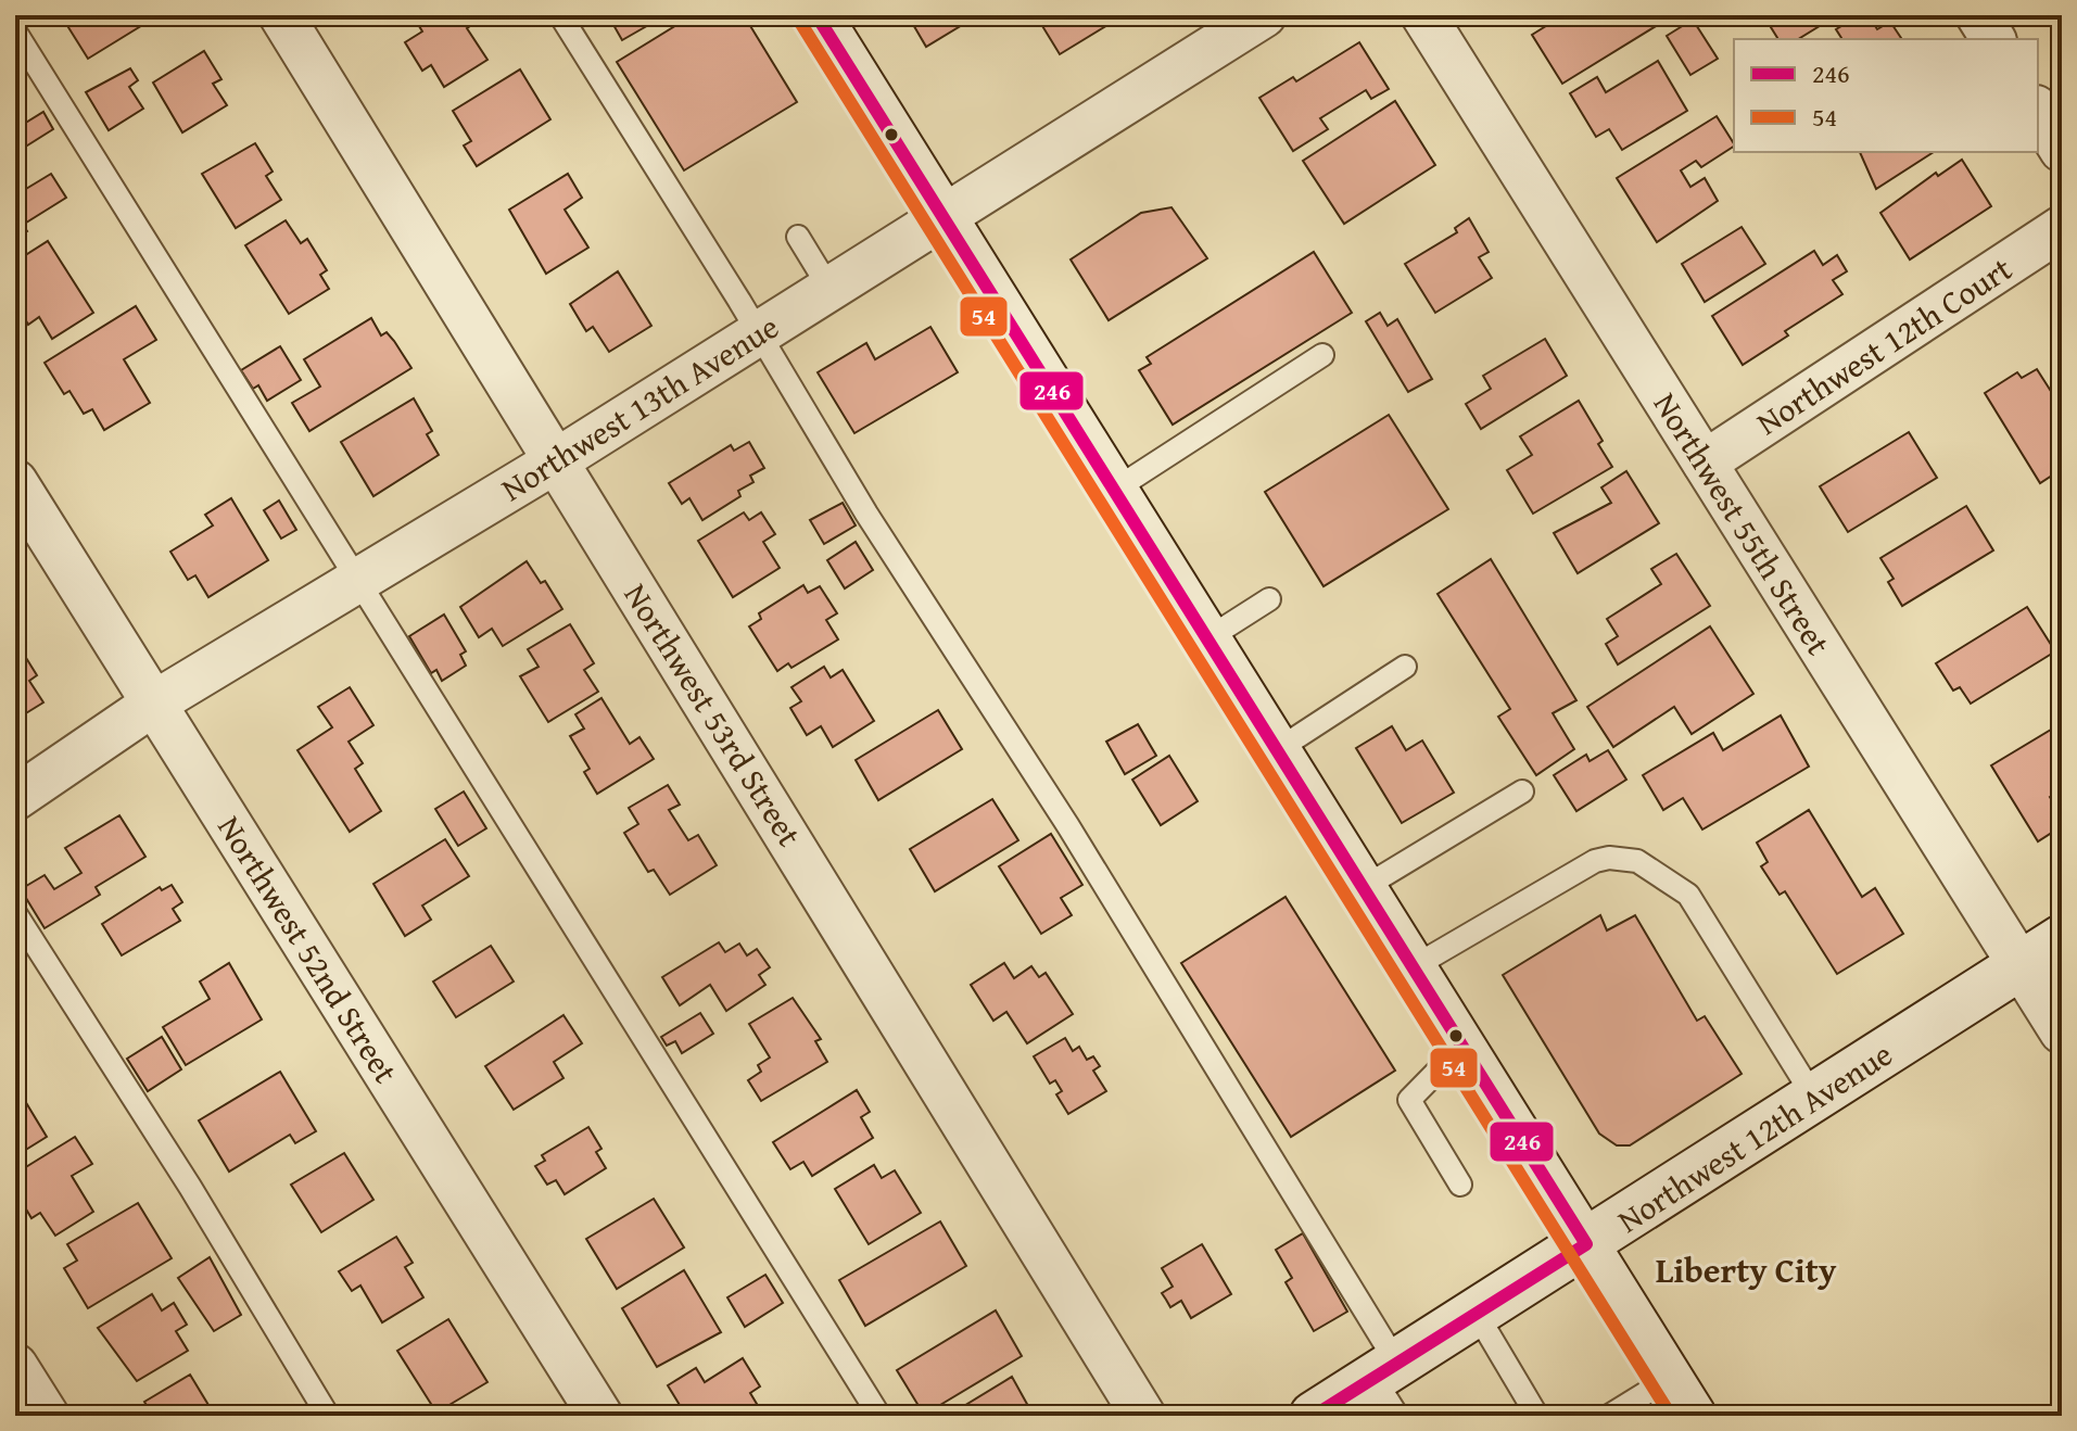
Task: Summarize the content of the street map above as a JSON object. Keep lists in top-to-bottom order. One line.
{"streets":{"main road":["Northwest 12th Avenue"],"street":["Northwest 12th Court","Northwest 13th Avenue","Northwest 55th Street","Northwest 53rd Street","Northwest 52nd Street"]},"crossings":[["Northwest 12th Court","Northwest 55th Street"],["Northwest 13th Avenue","Northwest 53rd Street"],["Northwest 13th Avenue","Northwest 52nd Street"],["Northwest 55th Street","Northwest 12th Avenue"]],"districts":["Liberty City"],"lines":["transit line 246","transit line 54"],"legend":["246","54"]}
